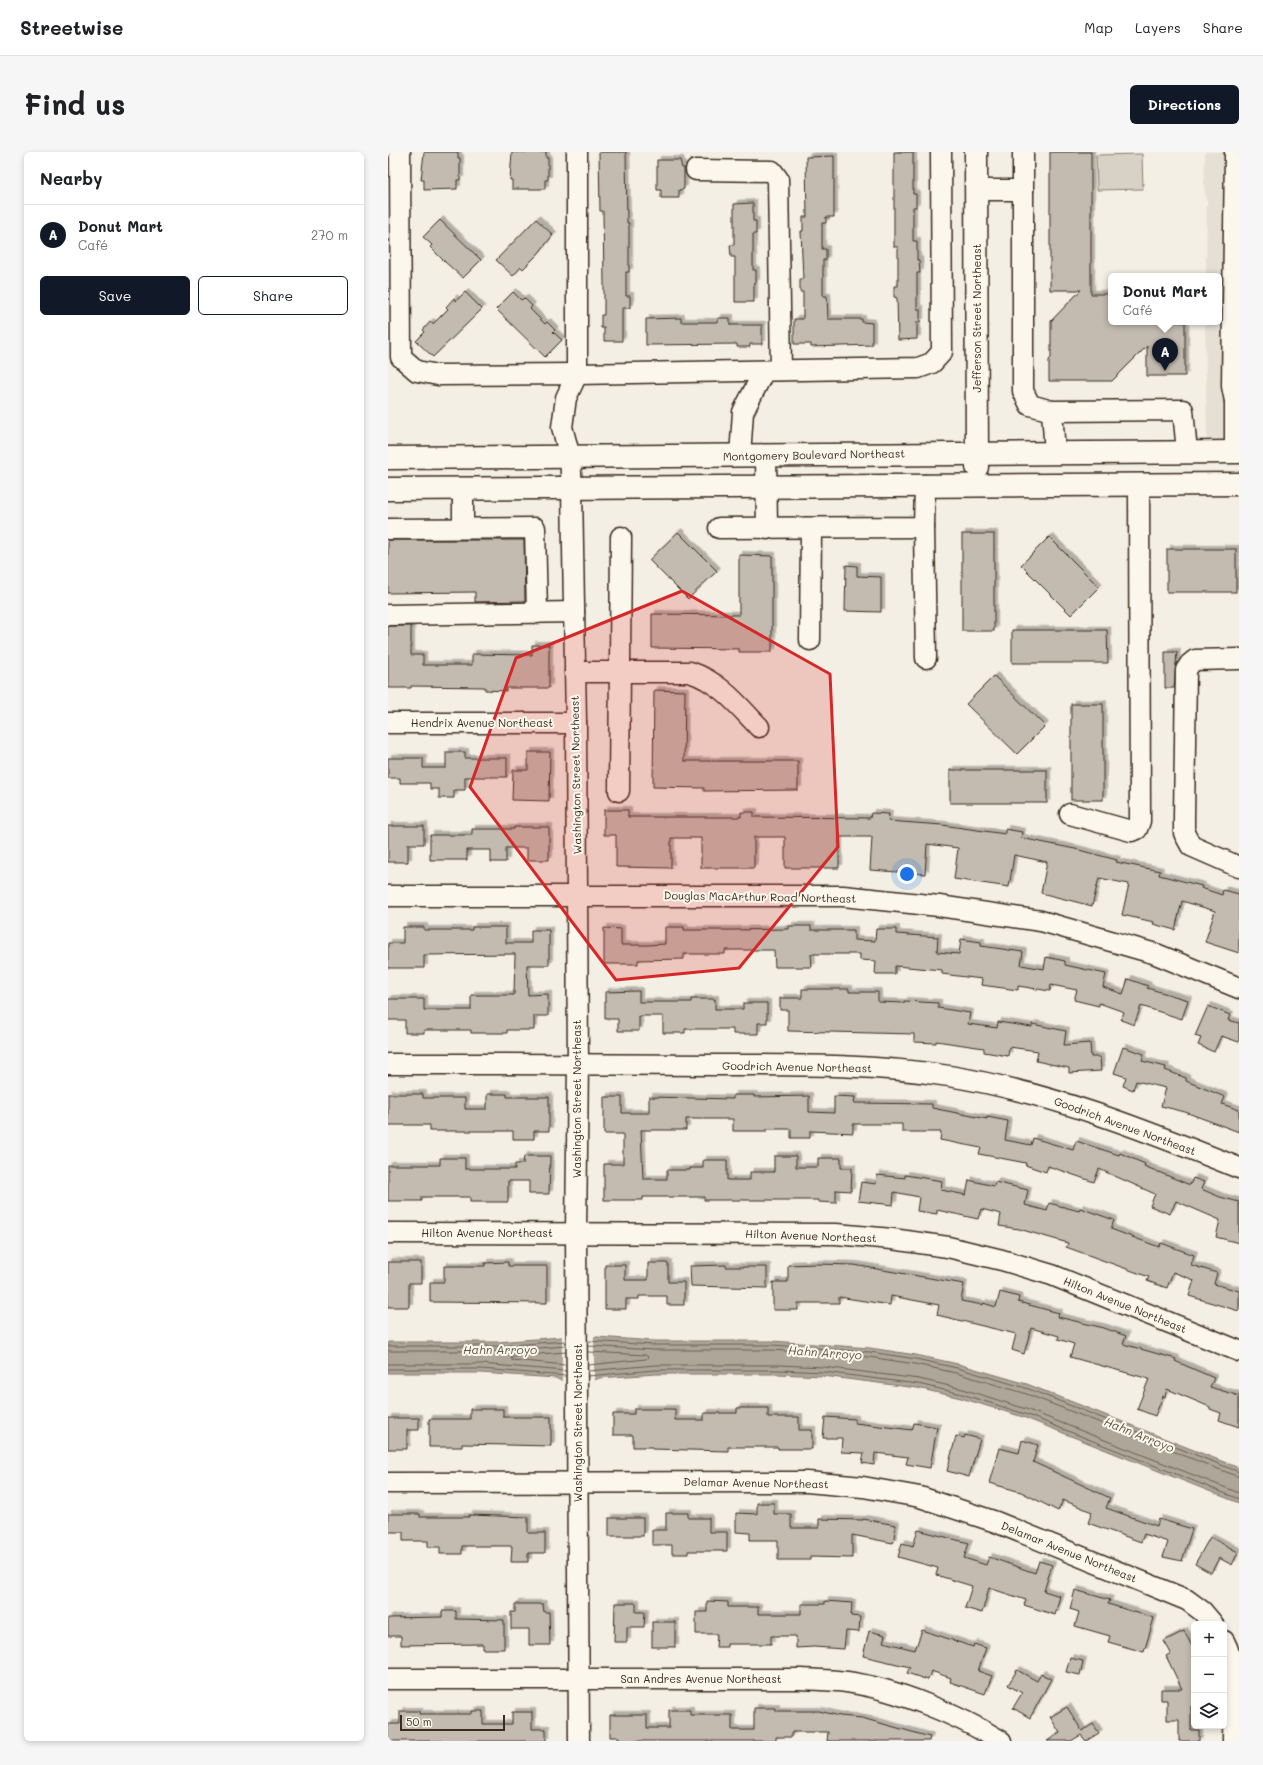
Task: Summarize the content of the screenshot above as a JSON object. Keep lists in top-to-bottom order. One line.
{"streets":{"main road":["Jefferson Street Northeast","Montgomery Boulevard Northeast"],"street":["Hendrix Avenue Northeast","Washington Street Northeast","Douglas MacArthur Road Northeast","Goodrich Avenue Northeast","Hilton Avenue Northeast","Delamar Avenue Northeast","San Andres Avenue Northeast"]},"crossings":[["Jefferson Street Northeast","Montgomery Boulevard Northeast"],["Montgomery Boulevard Northeast","Washington Street Northeast"],["Hendrix Avenue Northeast","Washington Street Northeast"],["Washington Street Northeast","Douglas MacArthur Road Northeast"],["Washington Street Northeast","Goodrich Avenue Northeast"],["Washington Street Northeast","Hilton Avenue Northeast"],["Washington Street Northeast","Delamar Avenue Northeast"],["Washington Street Northeast","San Andres Avenue Northeast"]],"water":["Hahn Arroyo"],"scale_bar":"50 m","page":{"header":"Streetwise","nav":["Map","Layers","Share"],"buttons":["Directions",["Save","Share"]],"title":"Find us","heading":"Nearby","list":[{"mark":"A","name":"Donut Mart","note":"Café","value":"270 m"}],"popup":["Donut Mart","Café"],"pins":"A","map_buttons":["+","−"],"scale":"50 m"}}
